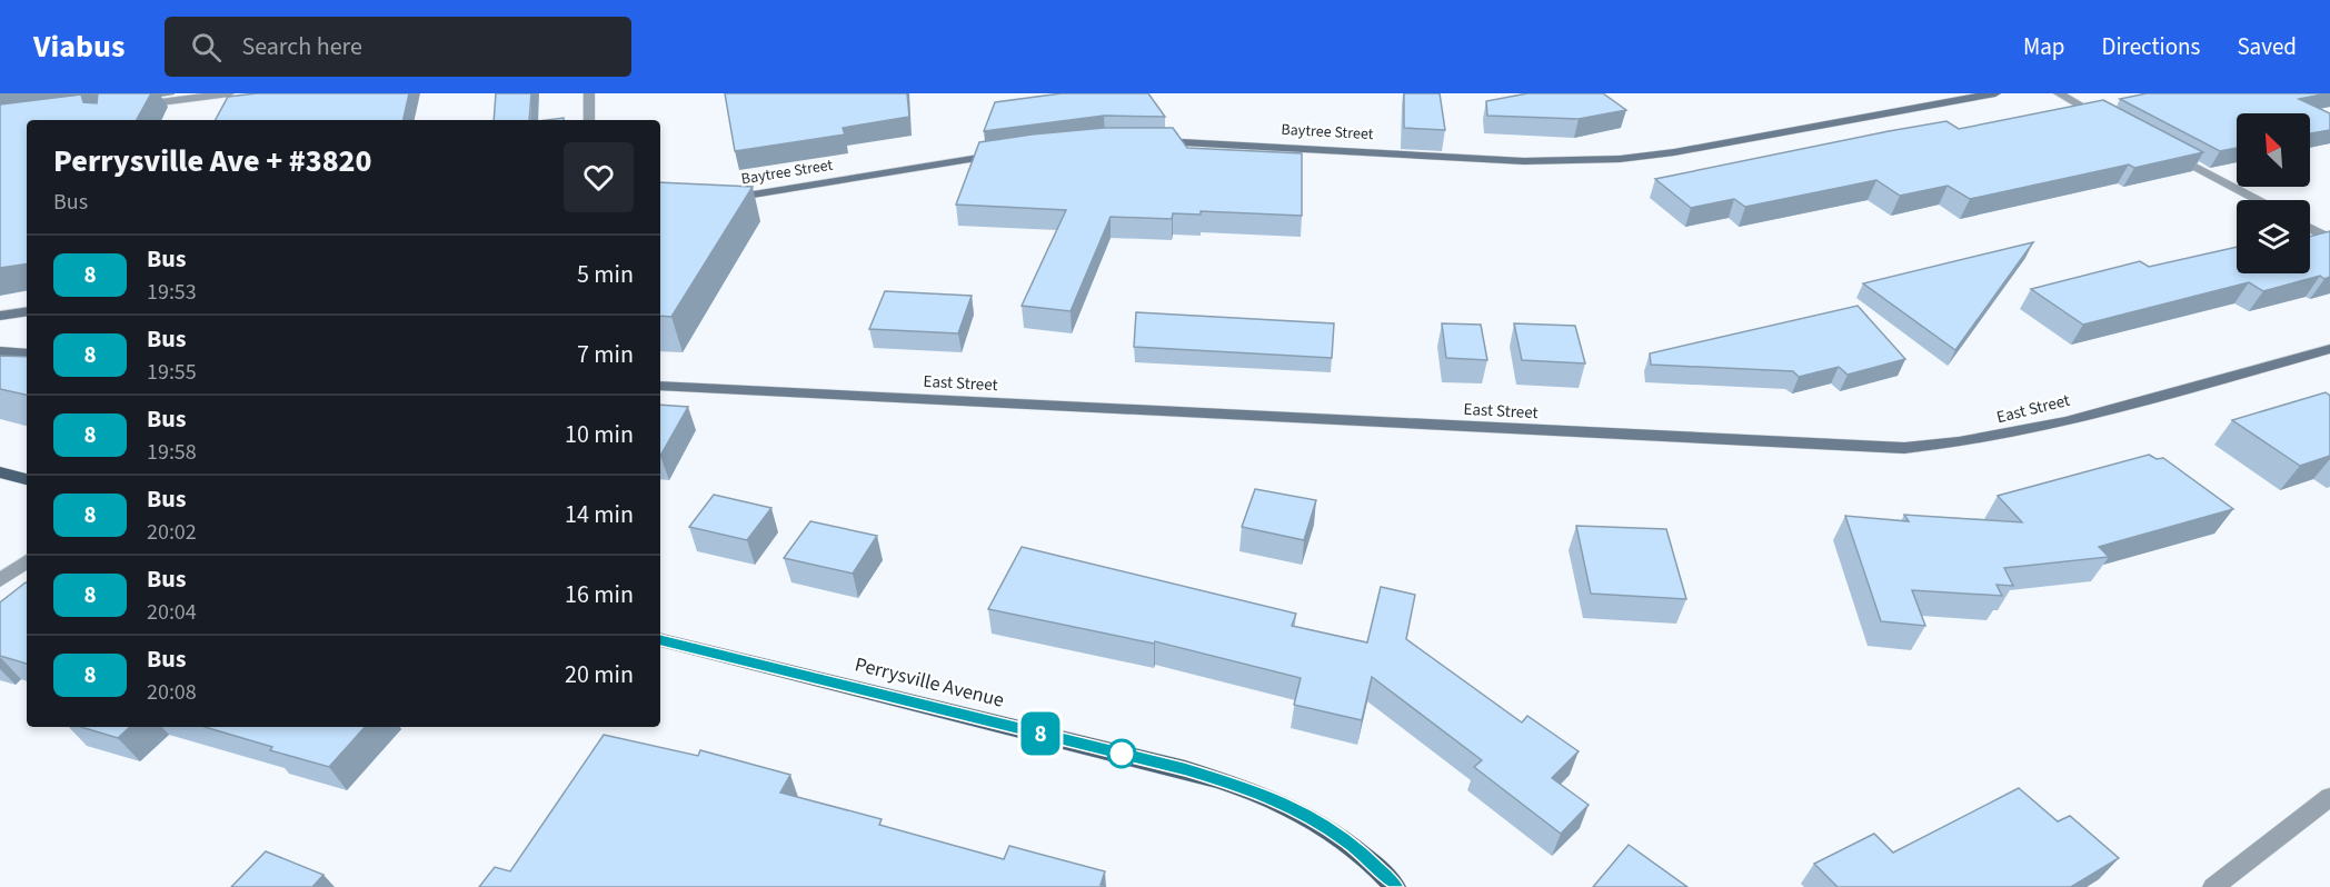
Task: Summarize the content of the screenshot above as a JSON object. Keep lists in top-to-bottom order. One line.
{"streets":{"main road":["Perrysville Avenue"],"street":["Baytree Street","East Street"]},"lines":["bus line 8"],"north":"top left","page":{"header":"Viabus","search":"Search here","nav":["Map","Directions","Saved"],"on_map":"8","heading":["Perrysville Ave + #3820","Bus"],"list":[{"mark":"8","name":"Bus","note":"19:53","value":"5 min"},{"mark":"8","name":"Bus","note":"19:55","value":"7 min"},{"mark":"8","name":"Bus","note":"19:58","value":"10 min"},{"mark":"8","name":"Bus","note":"20:02","value":"14 min"},{"mark":"8","name":"Bus","note":"20:04","value":"16 min"},{"mark":"8","name":"Bus","note":"20:08","value":"20 min"}]}}
